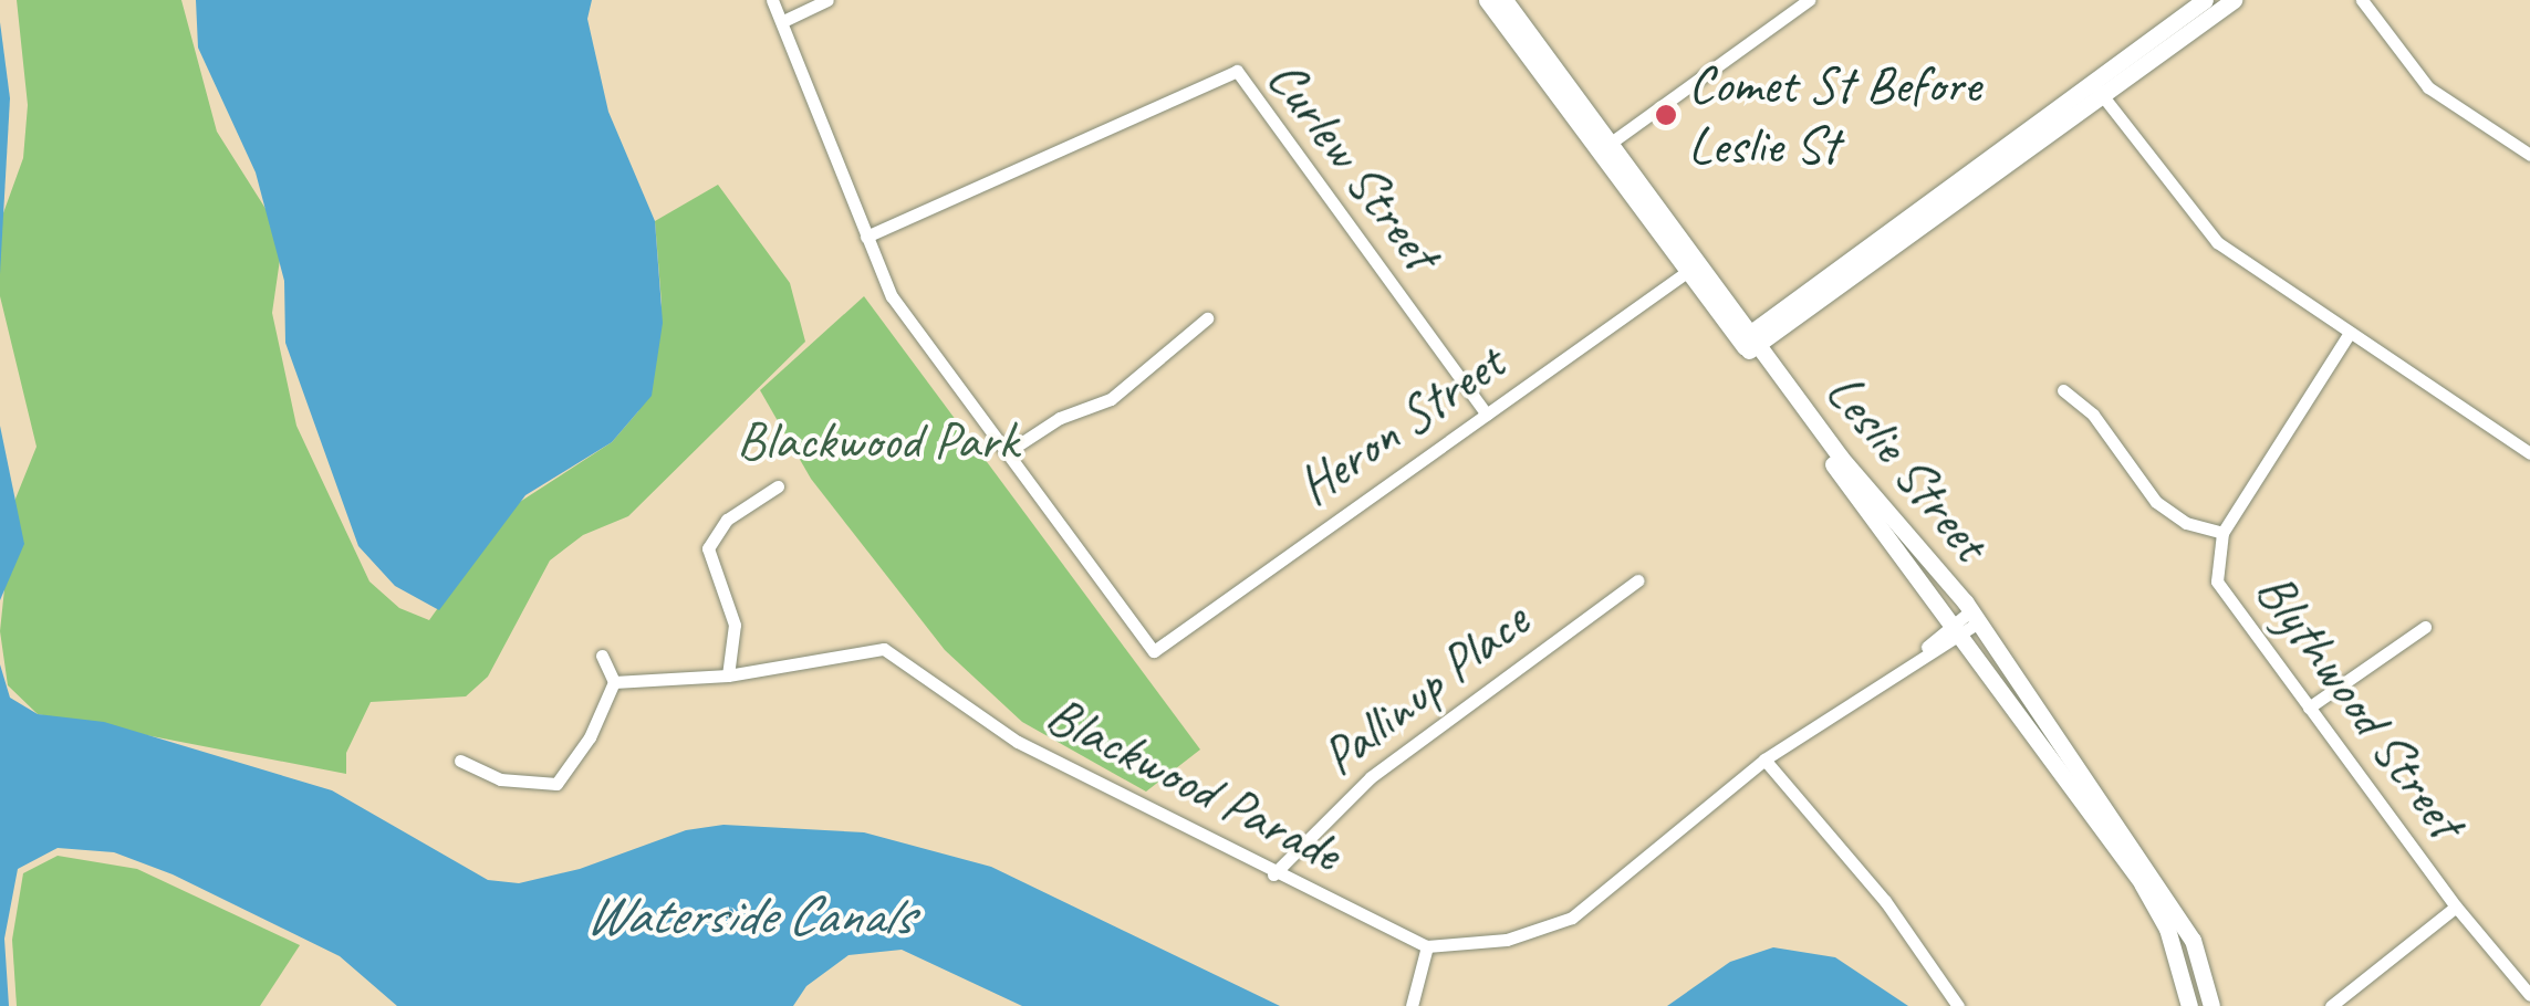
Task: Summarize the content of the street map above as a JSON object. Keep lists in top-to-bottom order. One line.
{"streets":{"street":["Curlew Street","Heron Street","Leslie Street","Pallinup Place","Blythwood Street","Blackwood Parade"]},"crossings":[["Curlew Street","Heron Street"],["Heron Street","Leslie Street"],["Leslie Street","Blackwood Parade"],["Pallinup Place","Blackwood Parade"]],"water":["Waterside Canals"],"parks":["Blackwood Park"],"places":["Comet St Before Leslie St"]}
